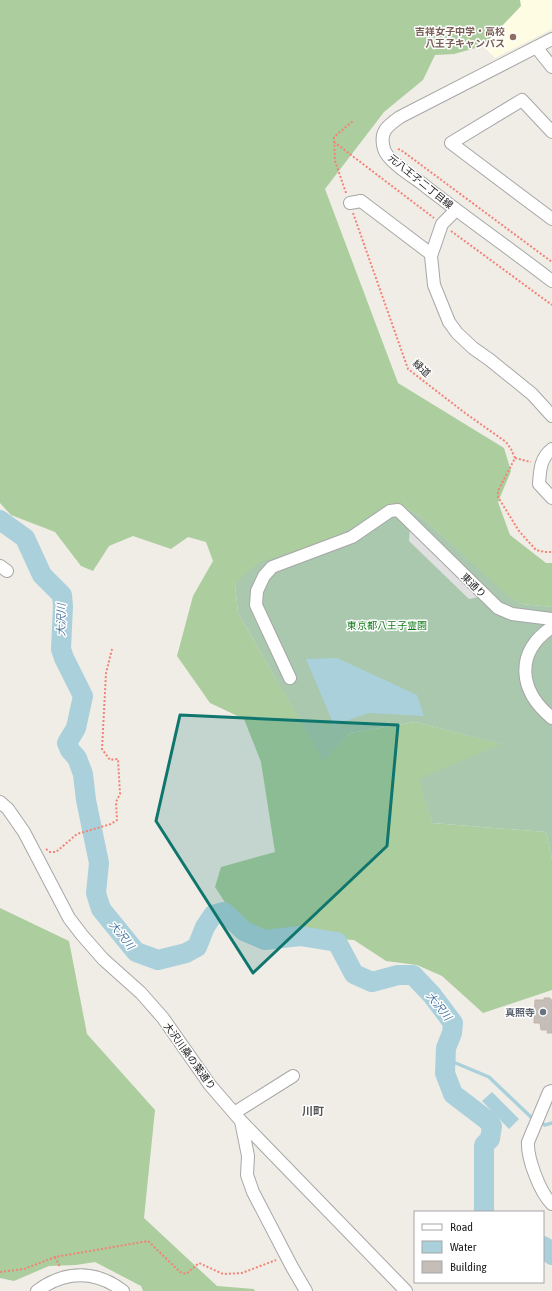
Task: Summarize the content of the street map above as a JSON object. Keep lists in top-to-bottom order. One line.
{"streets":{"street":["元八王子二丁目線","東通り","大沢川桑の葉通り"],"path":["緑道"]},"districts":["川町"],"water":["大沢川"],"parks":["東京都八王子霊園"],"places":["吉祥女子中学・高校 八王子キャンパス","真照寺"],"legend":["Road","Water","Building"]}
